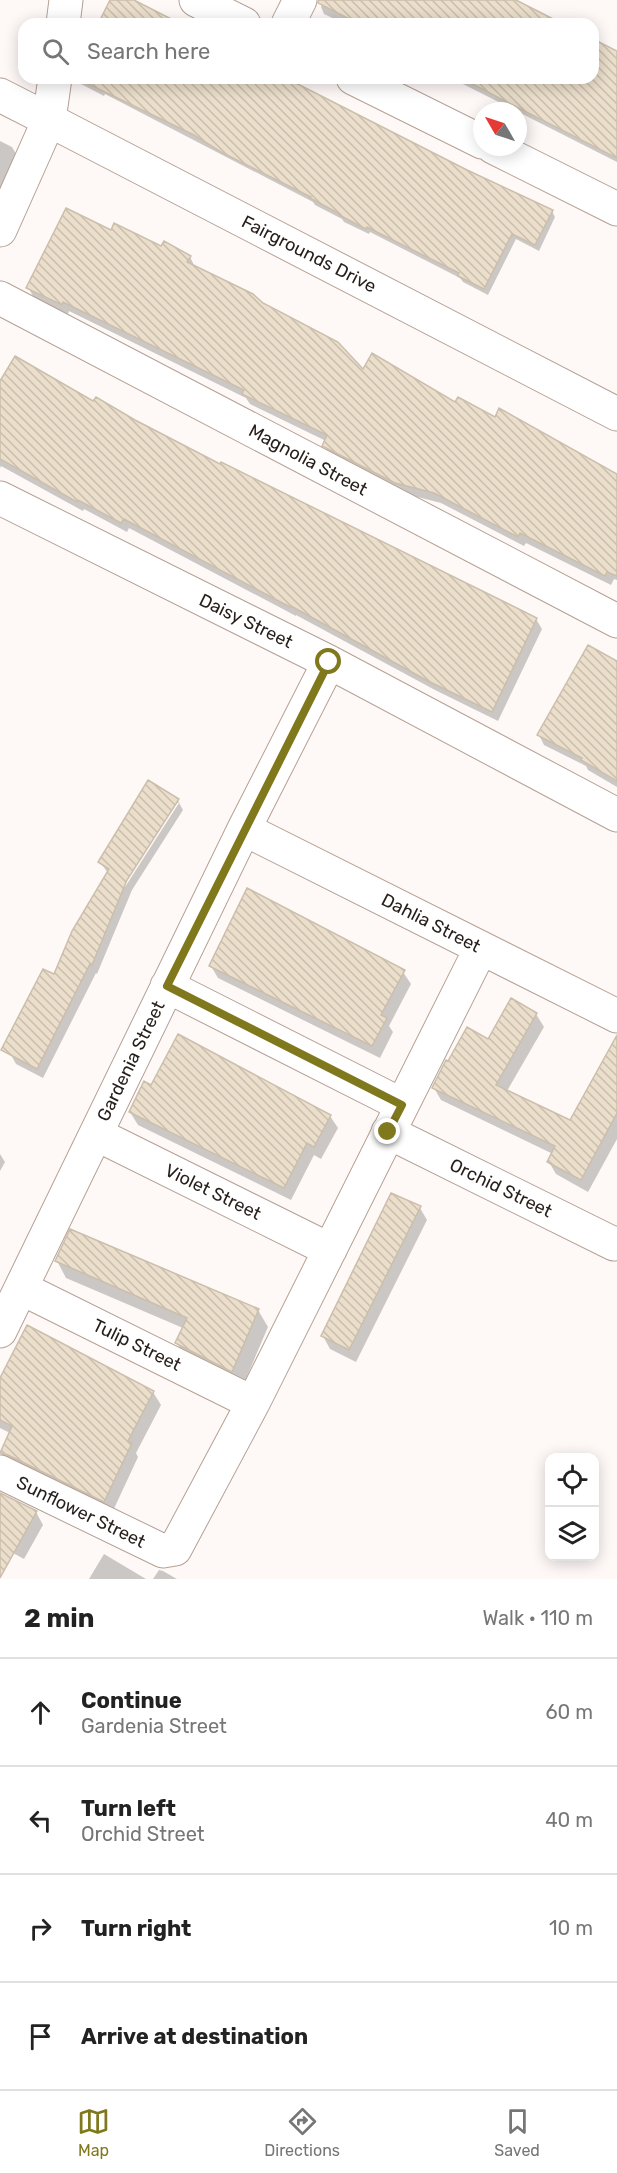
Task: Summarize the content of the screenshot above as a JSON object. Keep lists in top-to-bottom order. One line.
{"streets":{"street":["Fairgrounds Drive","Magnolia Street","Daisy Street","Dahlia Street","Gardenia Street","Orchid Street","Violet Street","Tulip Street","Sunflower Street"]},"crossings":[["Daisy Street","Gardenia Street"],["Dahlia Street","Gardenia Street"],["Gardenia Street","Orchid Street"],["Gardenia Street","Violet Street"],["Gardenia Street","Tulip Street"],["Tulip Street","Sunflower Street"]],"north":"top left","page":{"search":"Search here","heading":["2 min","Walk · 110 m"],"list":[["Continue","Gardenia Street","60 m"],["Turn left","Orchid Street","40 m"],["Turn right","10 m"],"Arrive at destination"],"nav":["Map","Directions","Saved"]}}
